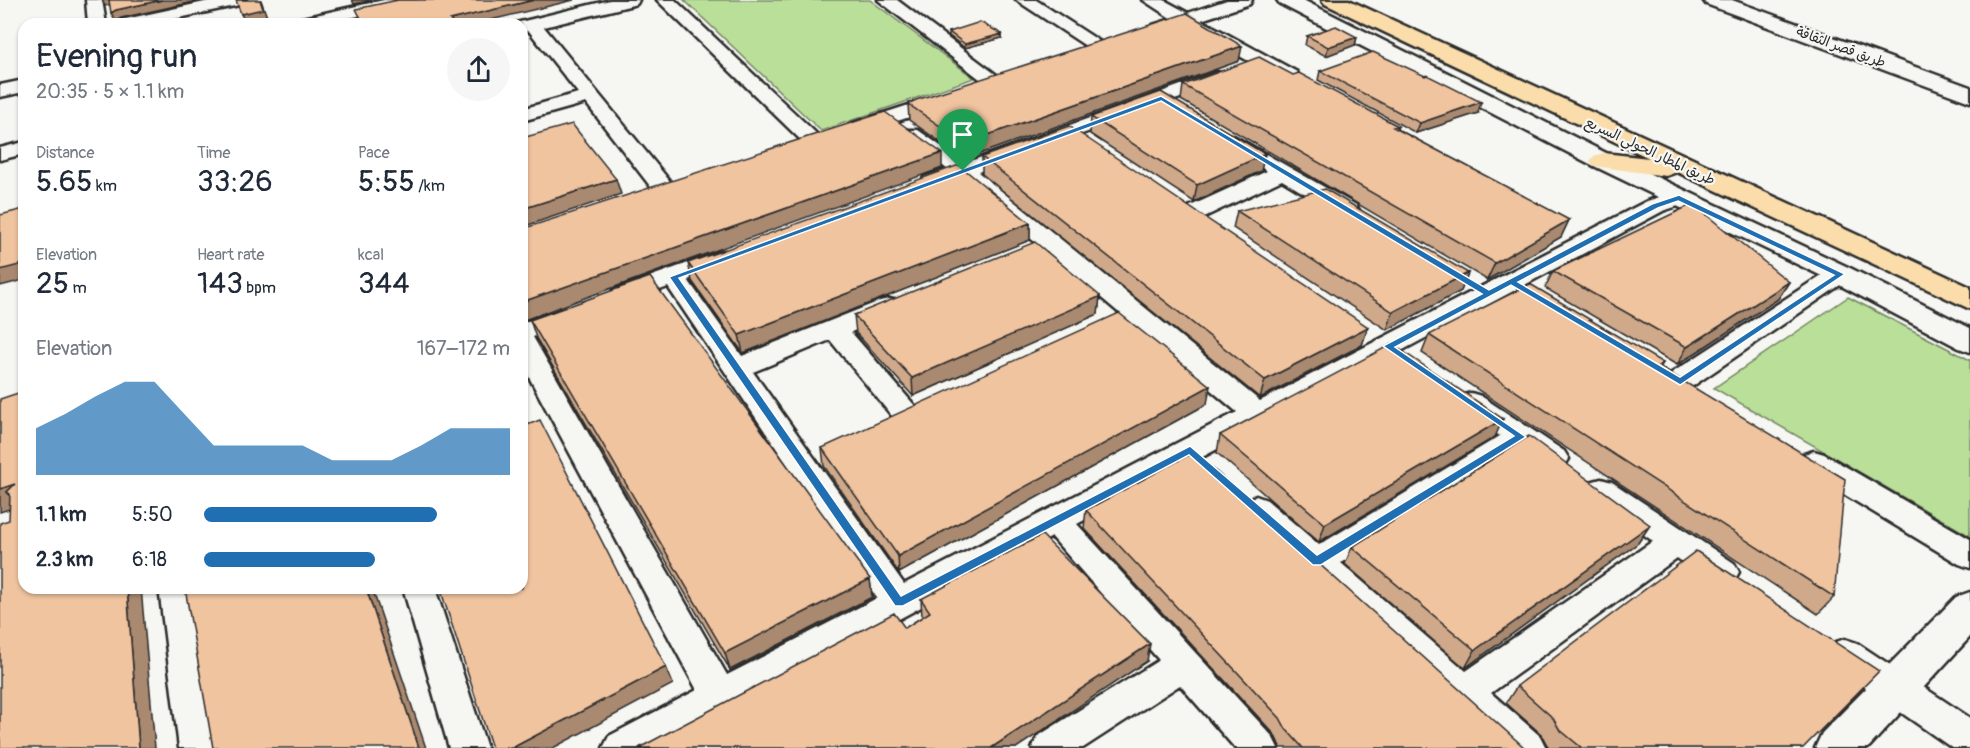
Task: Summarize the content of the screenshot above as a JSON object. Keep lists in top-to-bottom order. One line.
{"streets":{"highway":["طريق المطار الحولي السريع"],"street":["طريق قصر الثقافة"]},"page":{"heading":["Evening run","20:35 · 5 × 1.1 km"],"stats":[["Distance","5.65 km"],["Time","33:26"],["Pace","5:55 /km"],["Elevation","25 m"],["Heart rate","143 bpm"],["kcal","344"]],"chart":["Elevation","167–172 m"],"list":[{"name":"1.1 km","note":"5:50"},{"name":"2.3 km","note":"6:18"}]}}
